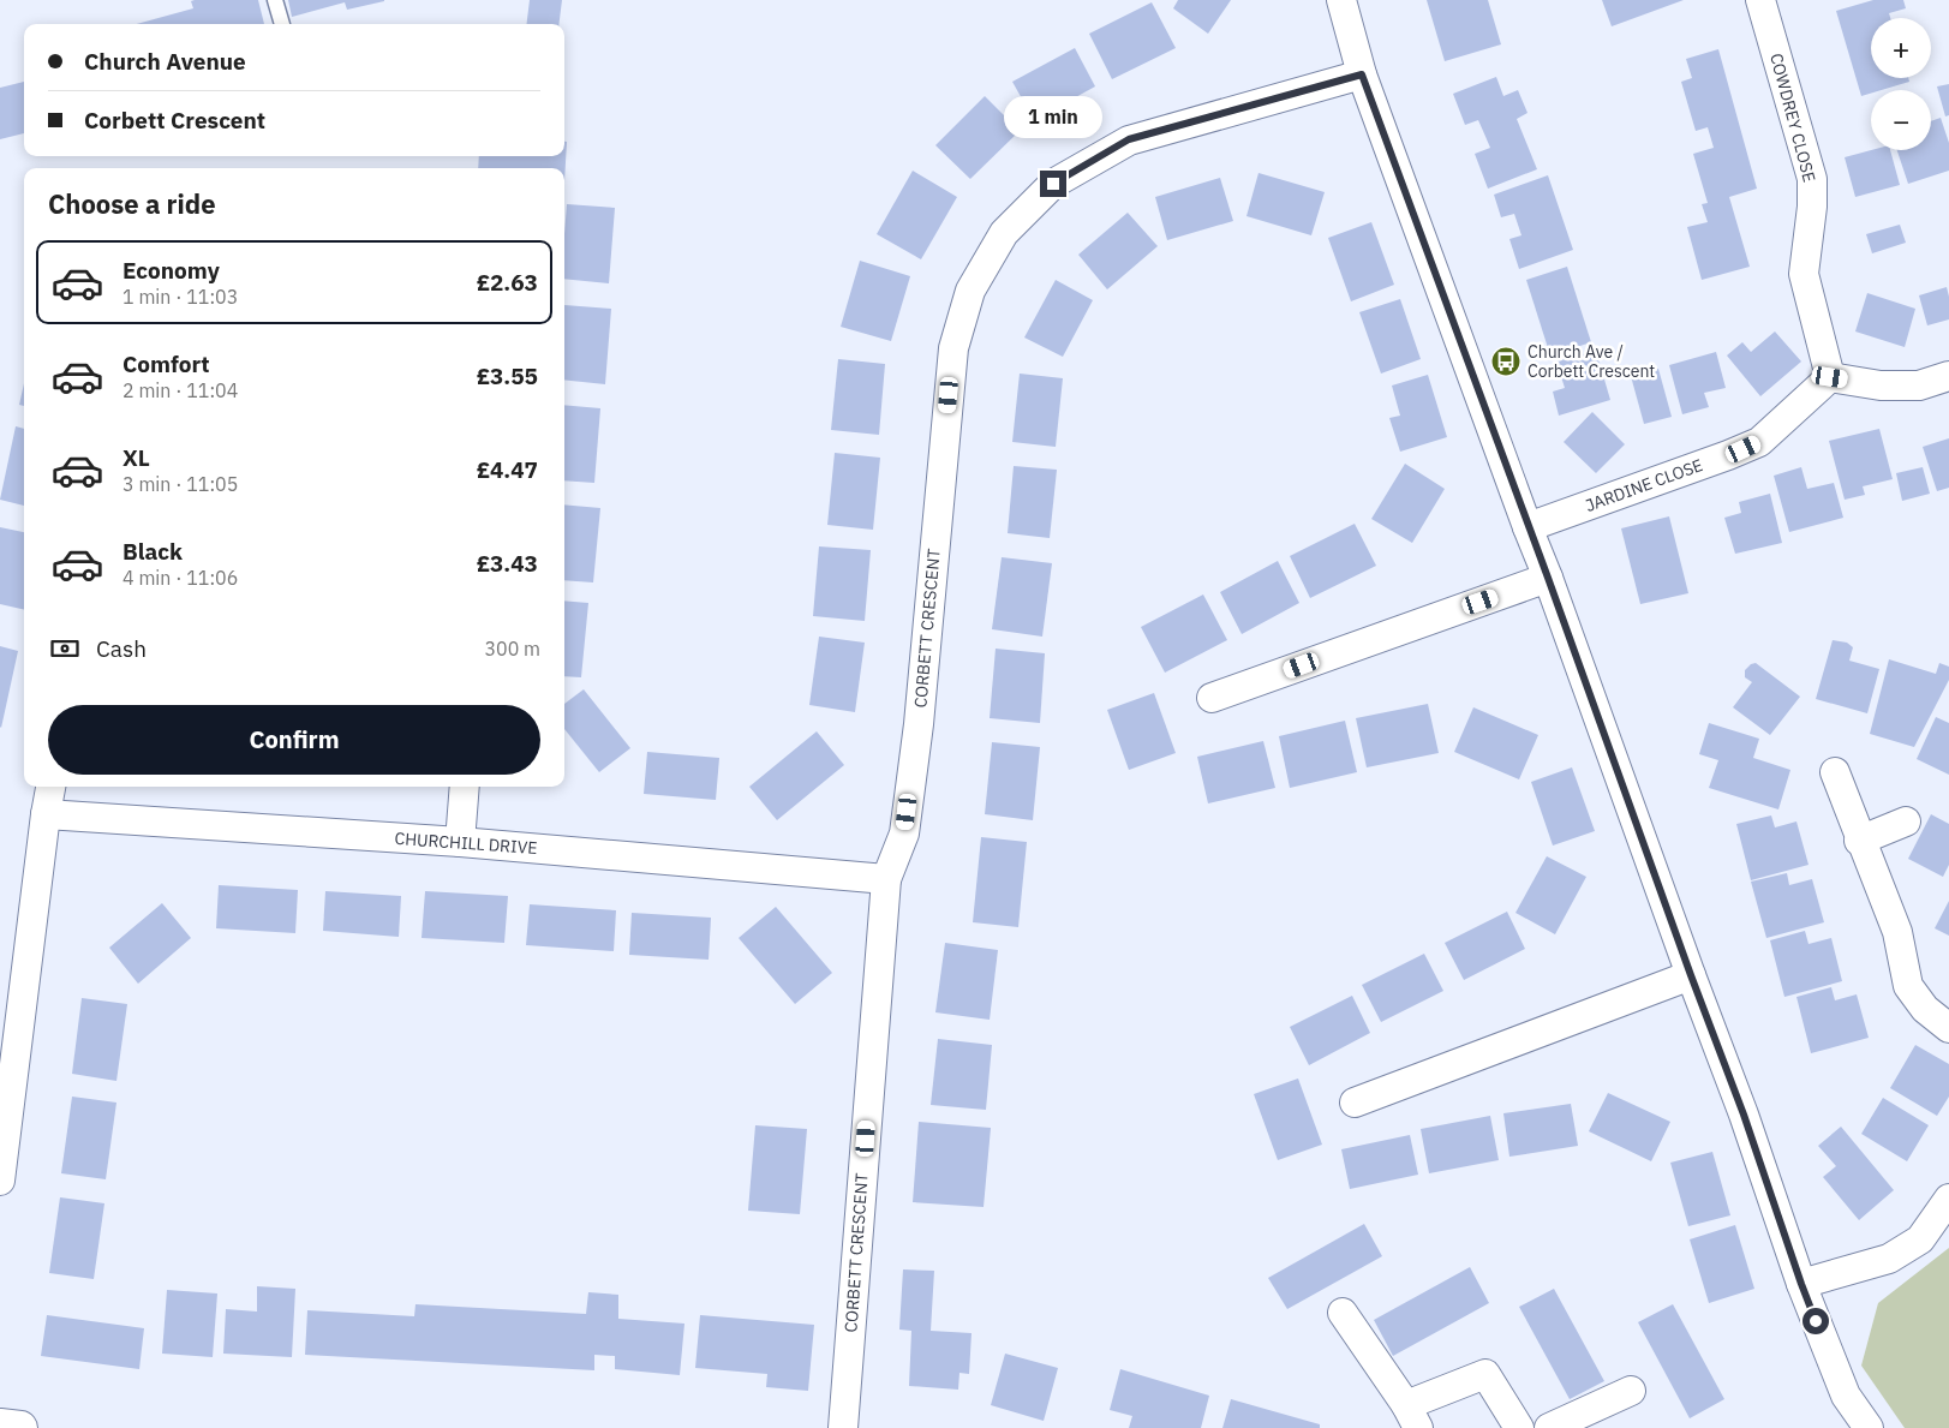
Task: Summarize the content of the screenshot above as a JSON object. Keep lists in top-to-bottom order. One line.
{"streets":{"street":["COWDREY CLOSE","JARDINE CLOSE","CORBETT CRESCENT","CHURCHILL DRIVE"]},"crossings":[["COWDREY CLOSE","JARDINE CLOSE"],["CORBETT CRESCENT","CHURCHILL DRIVE"]],"places":{"bus stop":["Church Ave / Corbett Crescent"]},"page":{"map_buttons":["+","−"],"banner":["Church Avenue","Corbett Crescent"],"bubble":"1 min","heading":"Choose a ride","list":[{"name":"Economy","note":"1 min · 11:03","value":"£2.63"},{"name":"Comfort","note":"2 min · 11:04","value":"£3.55"},{"name":"XL","note":"3 min · 11:05","value":"£4.47"},{"name":"Black","note":"4 min · 11:06","value":"£3.43"}],"pay":["Cash","300 m"],"buttons":"Confirm"}}
